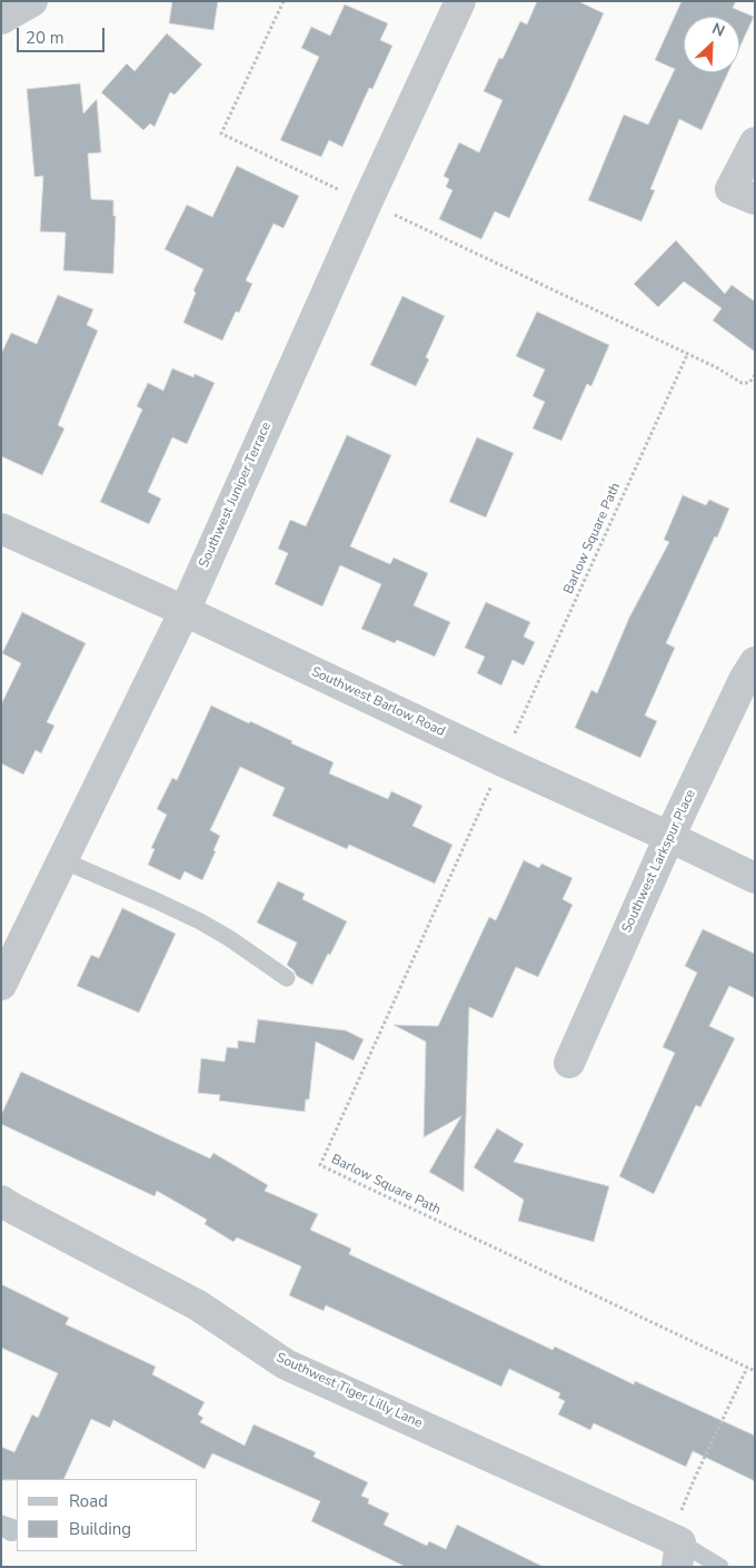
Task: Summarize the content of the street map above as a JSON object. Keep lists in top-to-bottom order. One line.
{"streets":{"street":["Southwest Juniper Terrace","Southwest Barlow Road","Southwest Larkspur Place","Southwest Tiger Lilly Lane"],"path":["Barlow Square Path"]},"crossings":[["Southwest Juniper Terrace","Southwest Barlow Road"],["Southwest Barlow Road","Southwest Larkspur Place"]],"legend":["Road","Building"],"scale_bar":"20 m","north":"top right"}
